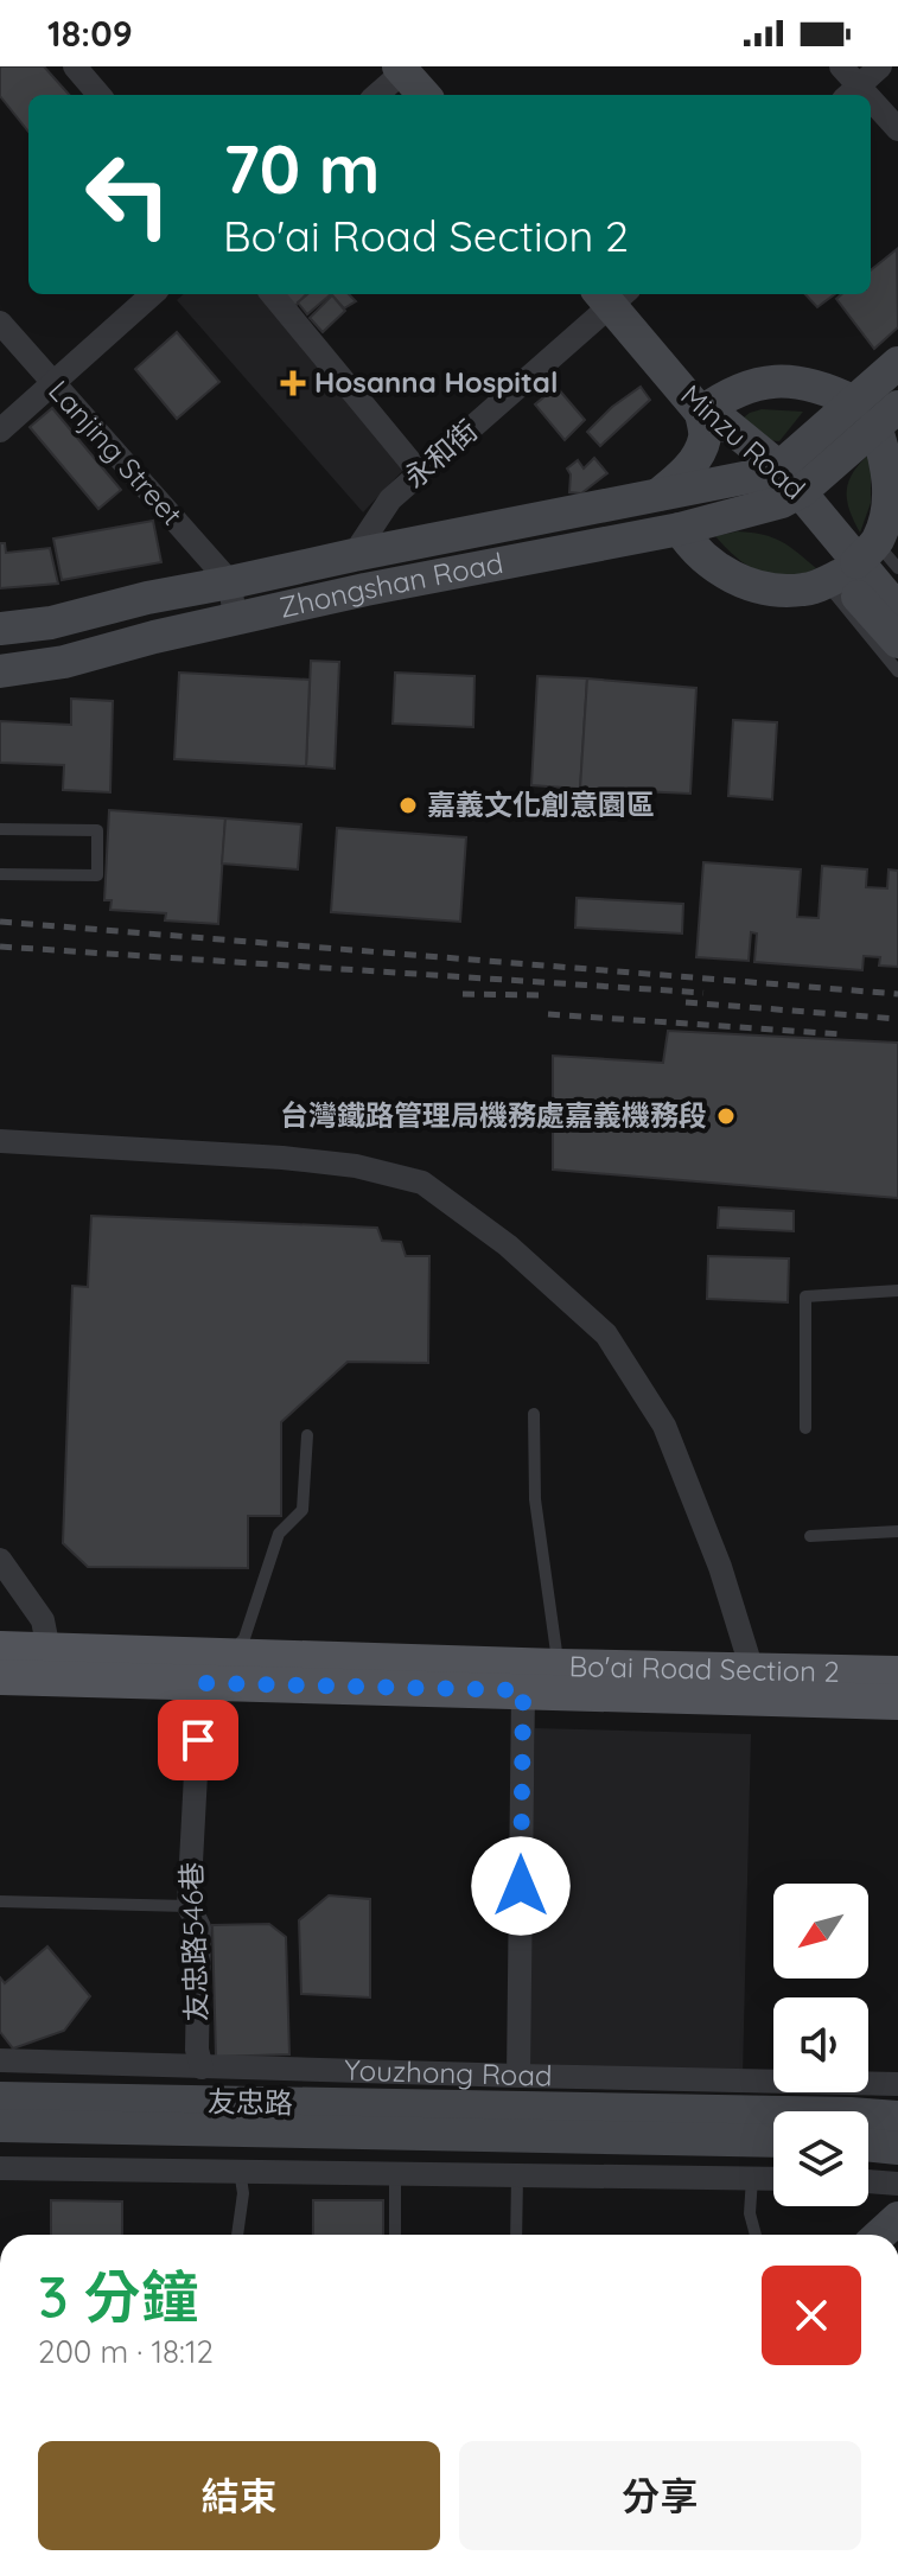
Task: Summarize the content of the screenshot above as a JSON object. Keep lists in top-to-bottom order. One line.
{"streets":{"main road":["Minzu Road","Zhongshan Road","Bo'ai Road Section 2","Youzhong Road","友忠路"],"street":["Lanjing Street","永和街","友忠路546巷"]},"crossings":[["Minzu Road","永和街"],["Minzu Road","Zhongshan Road"],["Lanjing Street","Zhongshan Road"],["永和街","Zhongshan Road"],["Bo'ai Road Section 2","友忠路546巷"],["友忠路546巷","Youzhong Road"]],"places":{"health":["Hosanna Hospital"],"other":["嘉義文化創意園區","台灣鐵路管理局機務處嘉義機務段"]},"north":"bottom left","page":{"status":"18:09","turn":["70 m","Bo'ai Road Section 2"],"heading":["3 分鐘","200 m · 18:12"],"buttons":["結束","分享"]}}
